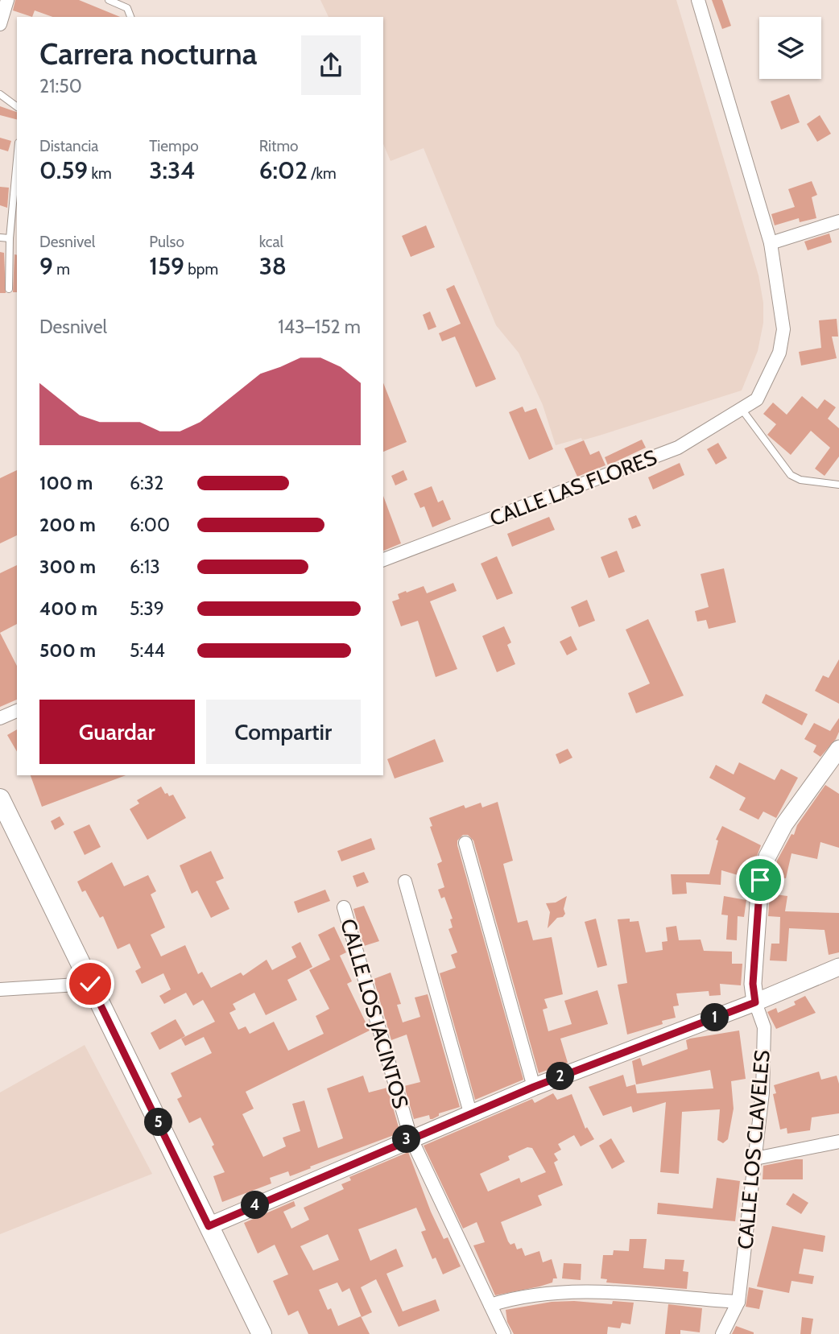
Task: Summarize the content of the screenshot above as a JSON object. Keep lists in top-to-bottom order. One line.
{"streets":{"street":["CALLE LAS FLORES","CALLE LOS JACINTOS","CALLE LOS CLAVELES"]},"page":{"heading":["Carrera nocturna","21:50"],"stats":[["Distancia","0.59 km"],["Tiempo","3:34"],["Ritmo","6:02 /km"],["Desnivel","9 m"],["Pulso","159 bpm"],["kcal","38"]],"chart":["Desnivel","143–152 m"],"list":[{"name":"100 m","note":"6:32"},{"name":"200 m","note":"6:00"},{"name":"300 m","note":"6:13"},{"name":"400 m","note":"5:39"},{"name":"500 m","note":"5:44"}],"buttons":["Guardar","Compartir"],"pins":["1","2","5","3","4"]}}
